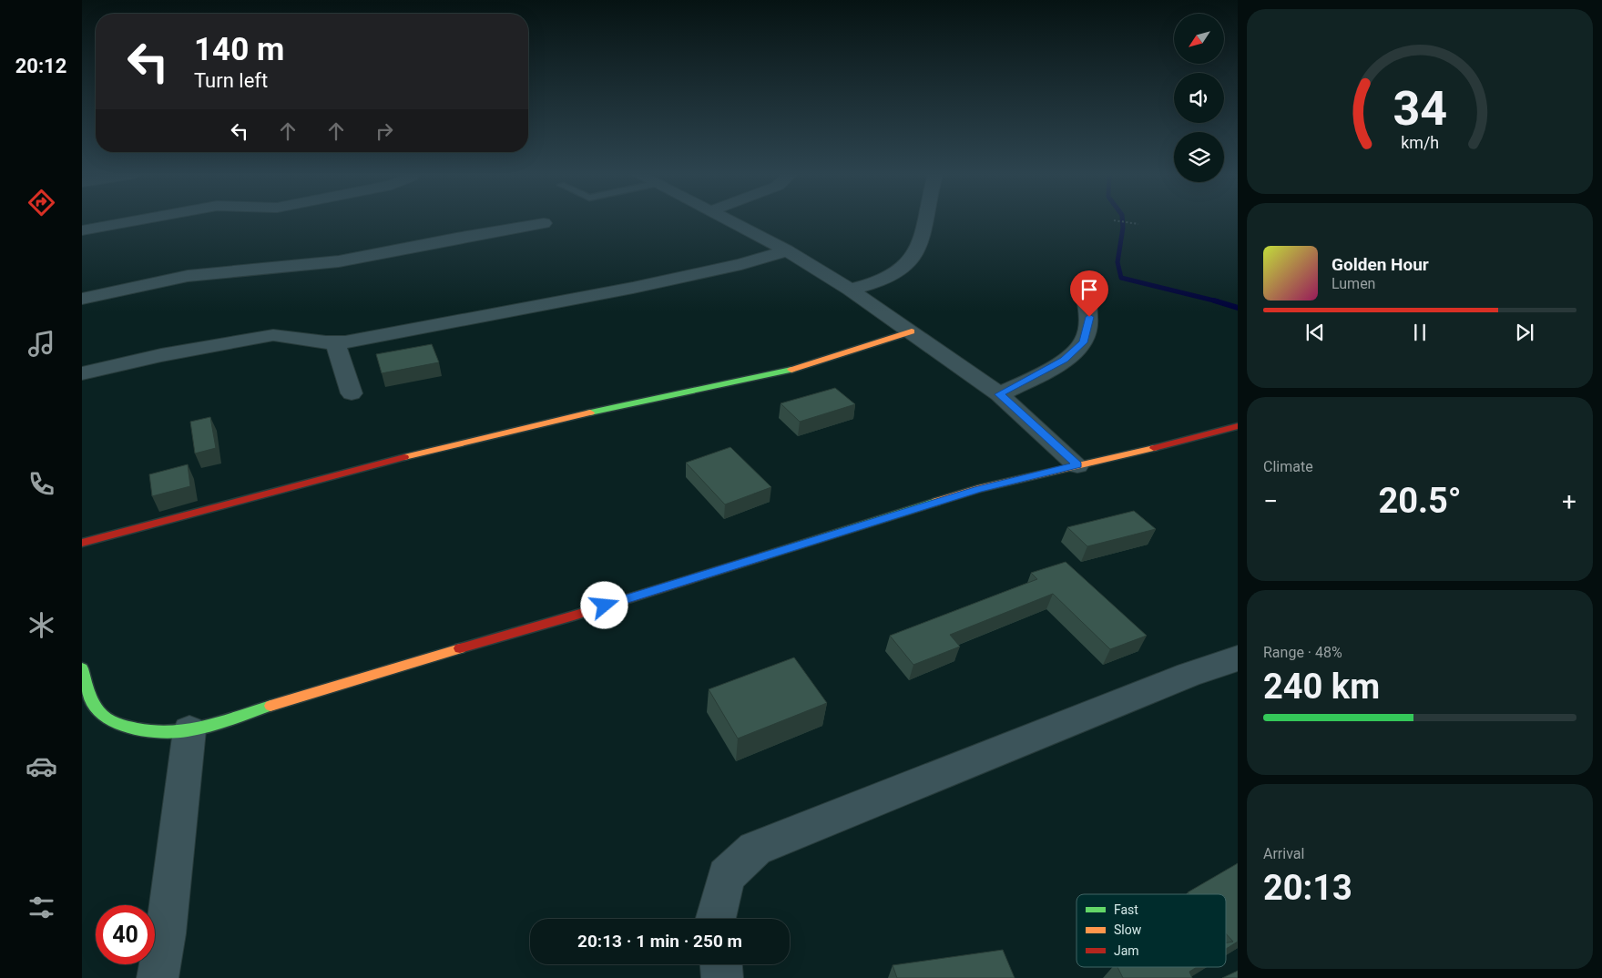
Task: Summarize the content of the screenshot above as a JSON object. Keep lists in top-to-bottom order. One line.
{"legend":["Fast","Slow","Jam"],"north":"bottom left","page":{"tabs":"20:12","turn":["140 m","Turn left"],"song":["Golden Hour","Lumen"],"tile":["Climate",["Range · 48%","240 km"],["Arrival","20:13"]],"heat":["−","20.5°","+"],"limit":"40","trip":"20:13 · 1 min · 250 m","gauge":["34","km/h"]}}
